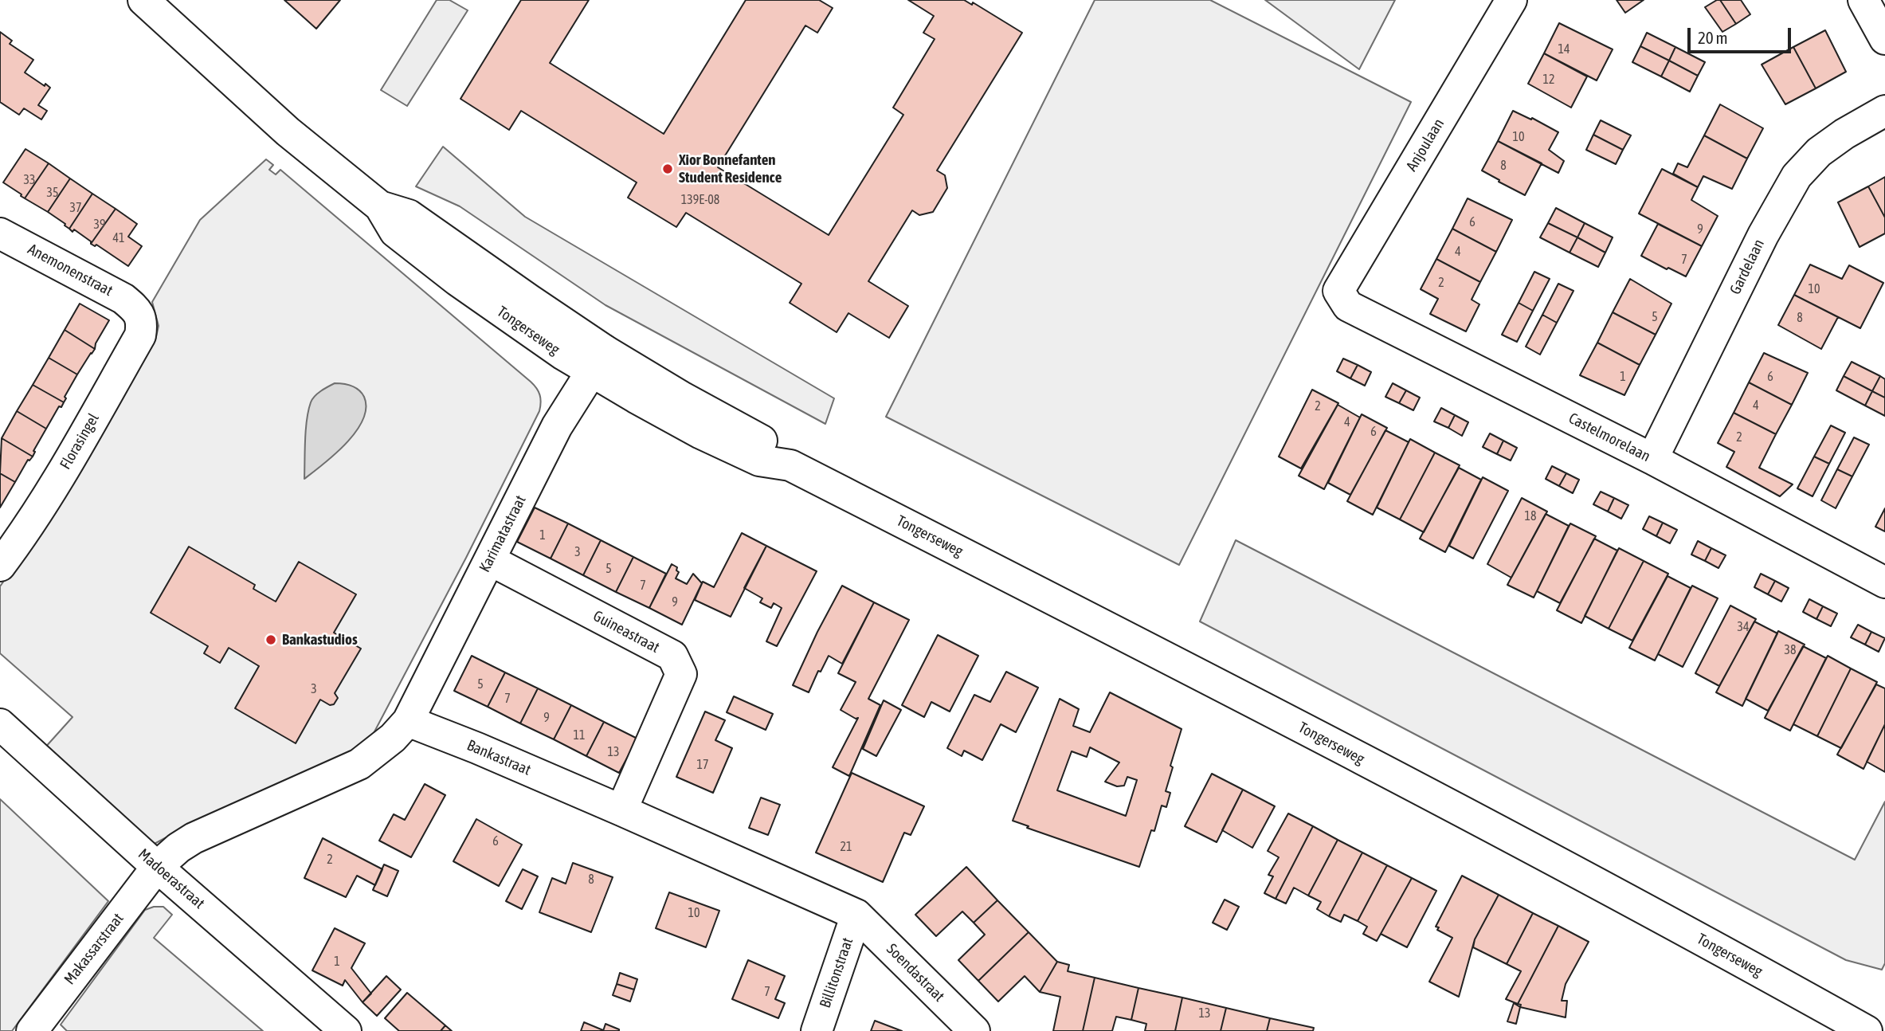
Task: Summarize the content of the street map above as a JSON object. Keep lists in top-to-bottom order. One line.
{"streets":{"street":["Anjoulaan","Gardelaan","Anemonenstraat","Tongerseweg","Castelmorelaan","Florasingel","Karimatastraat","Guineastraat","Bankastraat","Madoerastraat","Makassarstraat","Billitonstraat","Soendastraat"]},"crossings":[["Anjoulaan","Castelmorelaan"],["Gardelaan","Castelmorelaan"],["Anemonenstraat","Florasingel"],["Tongerseweg","Karimatastraat"],["Karimatastraat","Guineastraat"],["Karimatastraat","Bankastraat"],["Guineastraat","Bankastraat"],["Bankastraat","Billitonstraat"],["Bankastraat","Soendastraat"],["Madoerastraat","Makassarstraat"],["Billitonstraat","Soendastraat"]],"places":["Xior Bonnefanten Student Residence","Bankastudios"],"house_numbers":["14","12","10","8","33","35","139E-08","37","6","39","9","41","4","7","2","10","5","8","1","6","4","2","4","6","2","18","1","3","5","7","9","34","38","5","3","7","9","11","13","17","6","21","2","8","10","1","7","13"],"scale_bar":"20 m"}
